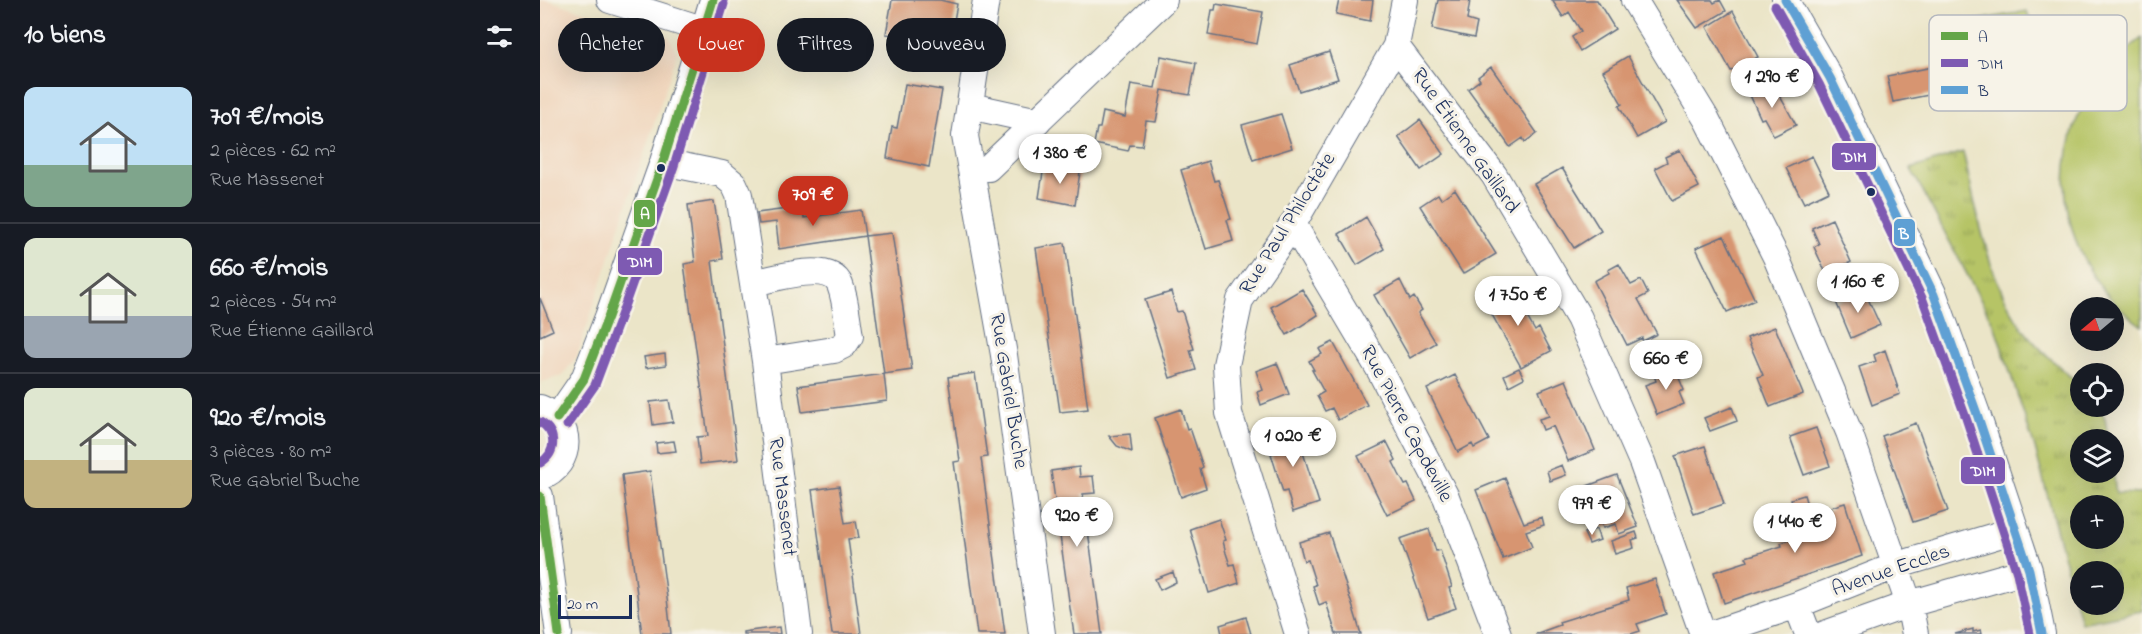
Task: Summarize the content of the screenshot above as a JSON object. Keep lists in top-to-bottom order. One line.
{"streets":{"street":["Rue Étienne Gaillard","Rue Paul Philoctète","Rue Gabriel Buche","Rue Pierre Capdeville","Rue Massenet","Avenue Eccles"]},"crossings":[["Rue Étienne Gaillard","Rue Paul Philoctète"],["Rue Paul Philoctète","Rue Pierre Capdeville"]],"lines":["transit line A","transit line B","transit line DIM"],"legend":["A","DIM","B"],"scale_bar":"20 m","north":"left","page":{"heading":"10 biens","chip":["Acheter","Louer","Filtres","Nouveau"],"price":["1 290 €","1 380 €","709 €","1 160 €","1 750 €","660 €","1 020 €","979 €","920 €","1 440 €"],"list":[{"name":"709 €/mois","note":"2 pièces · 62 m² · Rue Massenet"},{"name":"660 €/mois","note":"2 pièces · 54 m² · Rue Étienne Gaillard"},{"name":"920 €/mois","note":"3 pièces · 80 m² · Rue Gabriel Buche"}],"map_buttons":["+","−"],"scale":"20 m"}}
